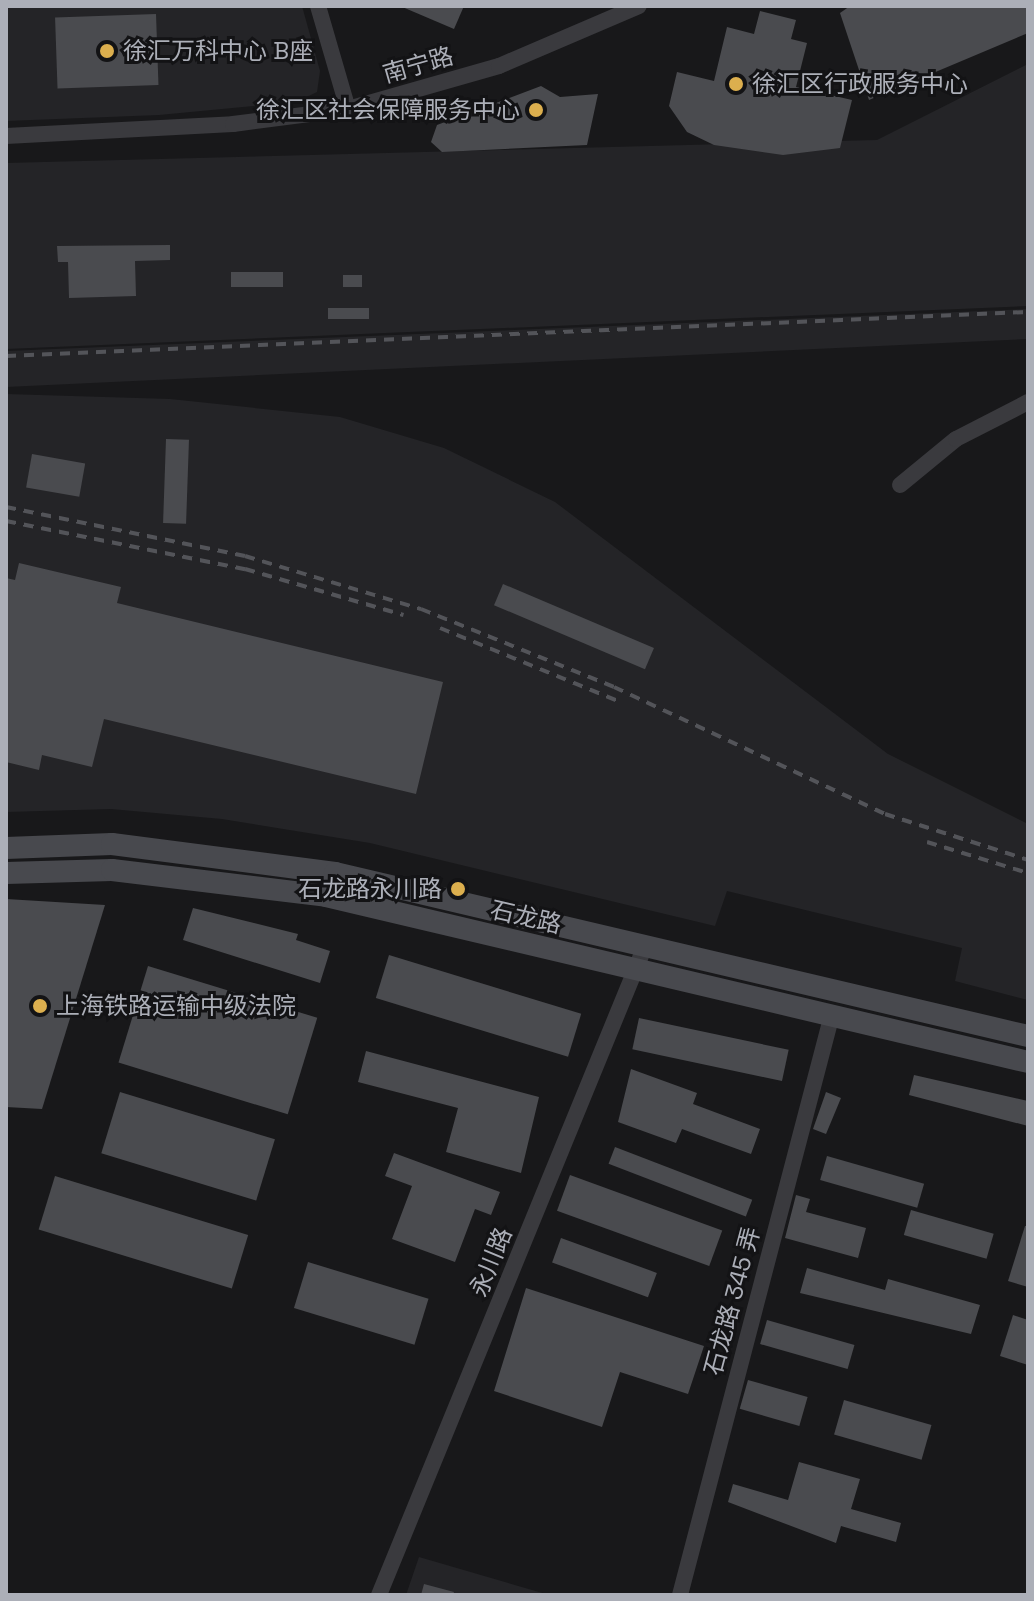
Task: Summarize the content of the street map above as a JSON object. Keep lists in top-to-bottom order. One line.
{"streets":{"main road":["石龙路"],"street":["南宁路","永川路","石龙路 345 弄"]},"crossings":[["石龙路","永川路"],["石龙路","石龙路 345 弄"]],"places":["徐汇万科中心 B座","徐汇区行政服务中心","徐汇区社会保障服务中心","石龙路永川路","上海铁路运输中级法院"]}
